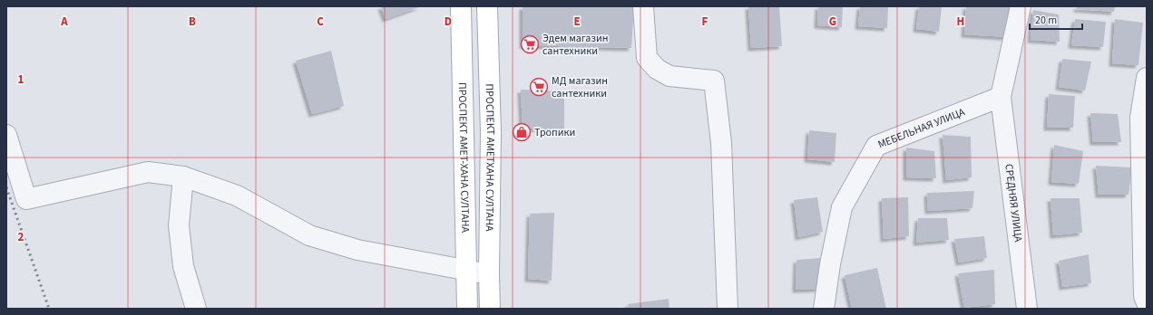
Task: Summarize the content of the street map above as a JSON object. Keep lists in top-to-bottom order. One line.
{"streets":{"main road":["ПРОСПЕКТ АМЕТ-ХАНА СУЛТАНА","ПРОСПЕКТ АМЕТХАНА СУЛТАНА"],"street":["МЕБЕЛЬНАЯ УЛИЦА","СРЕДНЯЯ УЛИЦА"]},"crossings":[["МЕБЕЛЬНАЯ УЛИЦА","СРЕДНЯЯ УЛИЦА"]],"places":{"supermarket":["Эдем магазин сантехники","МД магазин сантехники"],"shop":["Тропики"]},"scale_bar":"20 m","grid":{"columns":["A","B","C","D","E","F","G","H"],"rows":["1","2"]}}
